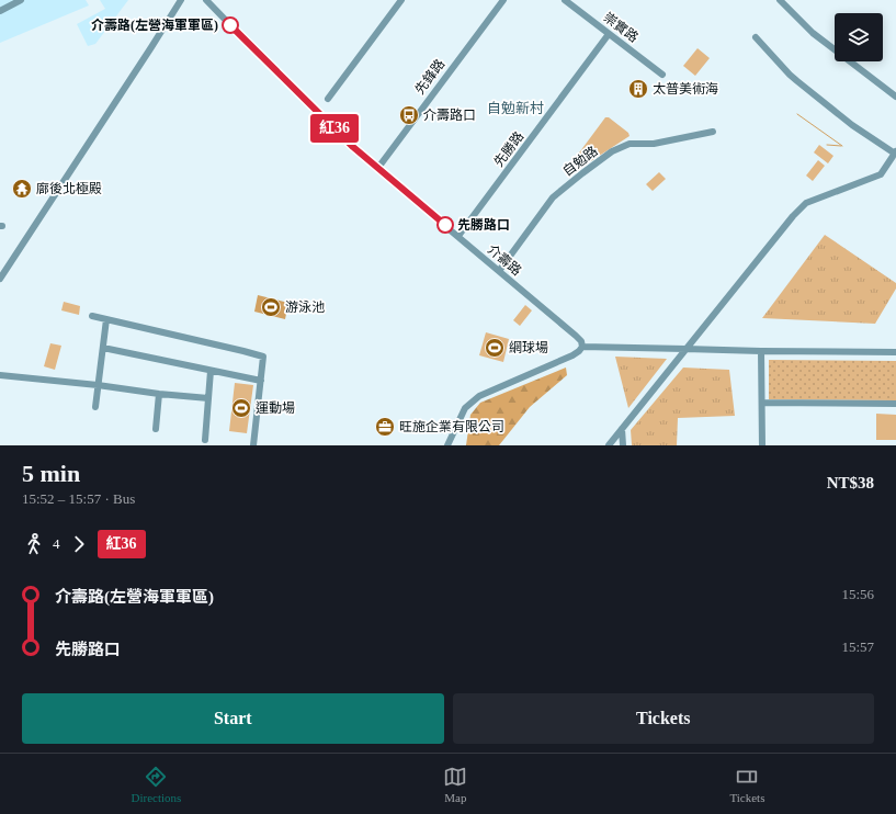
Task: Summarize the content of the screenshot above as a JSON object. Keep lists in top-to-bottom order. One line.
{"streets":{"street":["崇實路","先鋒路","先勝路","自勉路","介壽路"]},"crossings":[["崇實路","先勝路"],["先鋒路","介壽路"],["先勝路","介壽路"],["自勉路","介壽路"]],"districts":["自勉新村"],"places":{"other":["介壽路(左營海軍軍區)","先勝路口"],"building":["太普美術海"],"bus stop":["介壽路口"],"temple":["廍後北極殿"],"sports":["游泳池","網球場","運動場"],"office":["旺施企業有限公司"]},"lines":["bus line 紅36"],"page":{"on_map":"紅36","heading":["5 min","15:52 – 15:57 · Bus","NT$38"],"legs":["4","紅36"],"list":[{"name":"介壽路(左營海軍軍區)","value":"15:56"},{"name":"先勝路口","value":"15:57"}],"buttons":["Start","Tickets"],"tabs":["Directions","Map","Tickets"]}}
